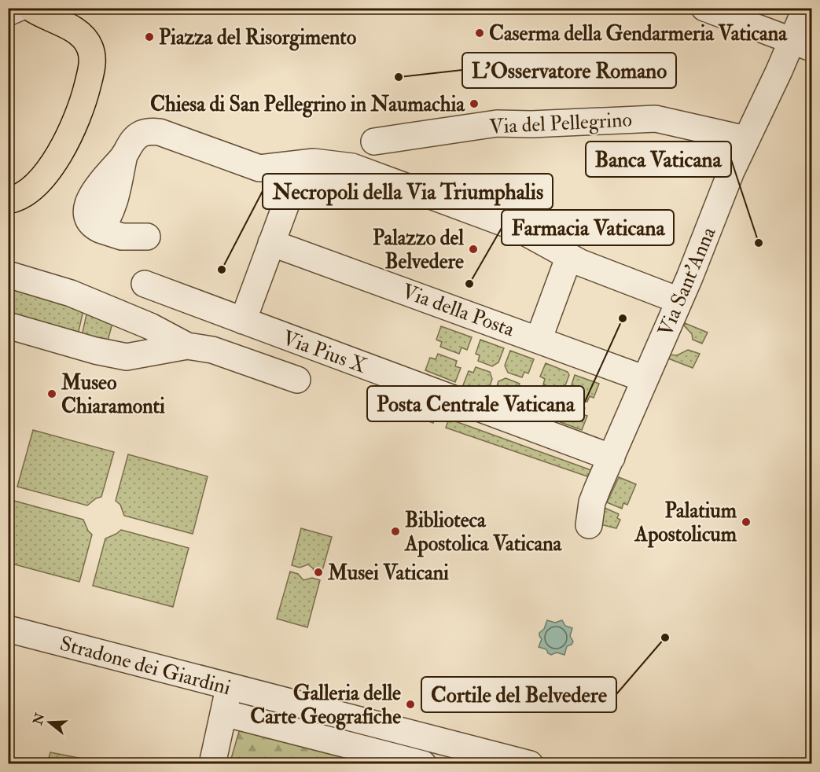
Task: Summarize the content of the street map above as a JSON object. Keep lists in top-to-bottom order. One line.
{"streets":{"street":["Via del Pellegrino","Via Sant'Anna","Via della Posta","Via Pius X","Stradone dei Giardini"]},"crossings":[["Via del Pellegrino","Via Sant'Anna"],["Via Sant'Anna","Via della Posta"],["Via Sant'Anna","Via Pius X"]],"places":["Caserma della Gendarmeria Vaticana","Piazza del Risorgimento","L'Osservatore Romano","Chiesa di San Pellegrino in Naumachia","Banca Vaticana","Palazzo del Belvedere","Necropoli della Via Triumphalis","Farmacia Vaticana","Posta Centrale Vaticana","Museo Chiaramonti","Palatium Apostolicum","Biblioteca Apostolica Vaticana","Musei Vaticani","Cortile del Belvedere","Galleria delle Carte Geografiche"],"north":"left"}
